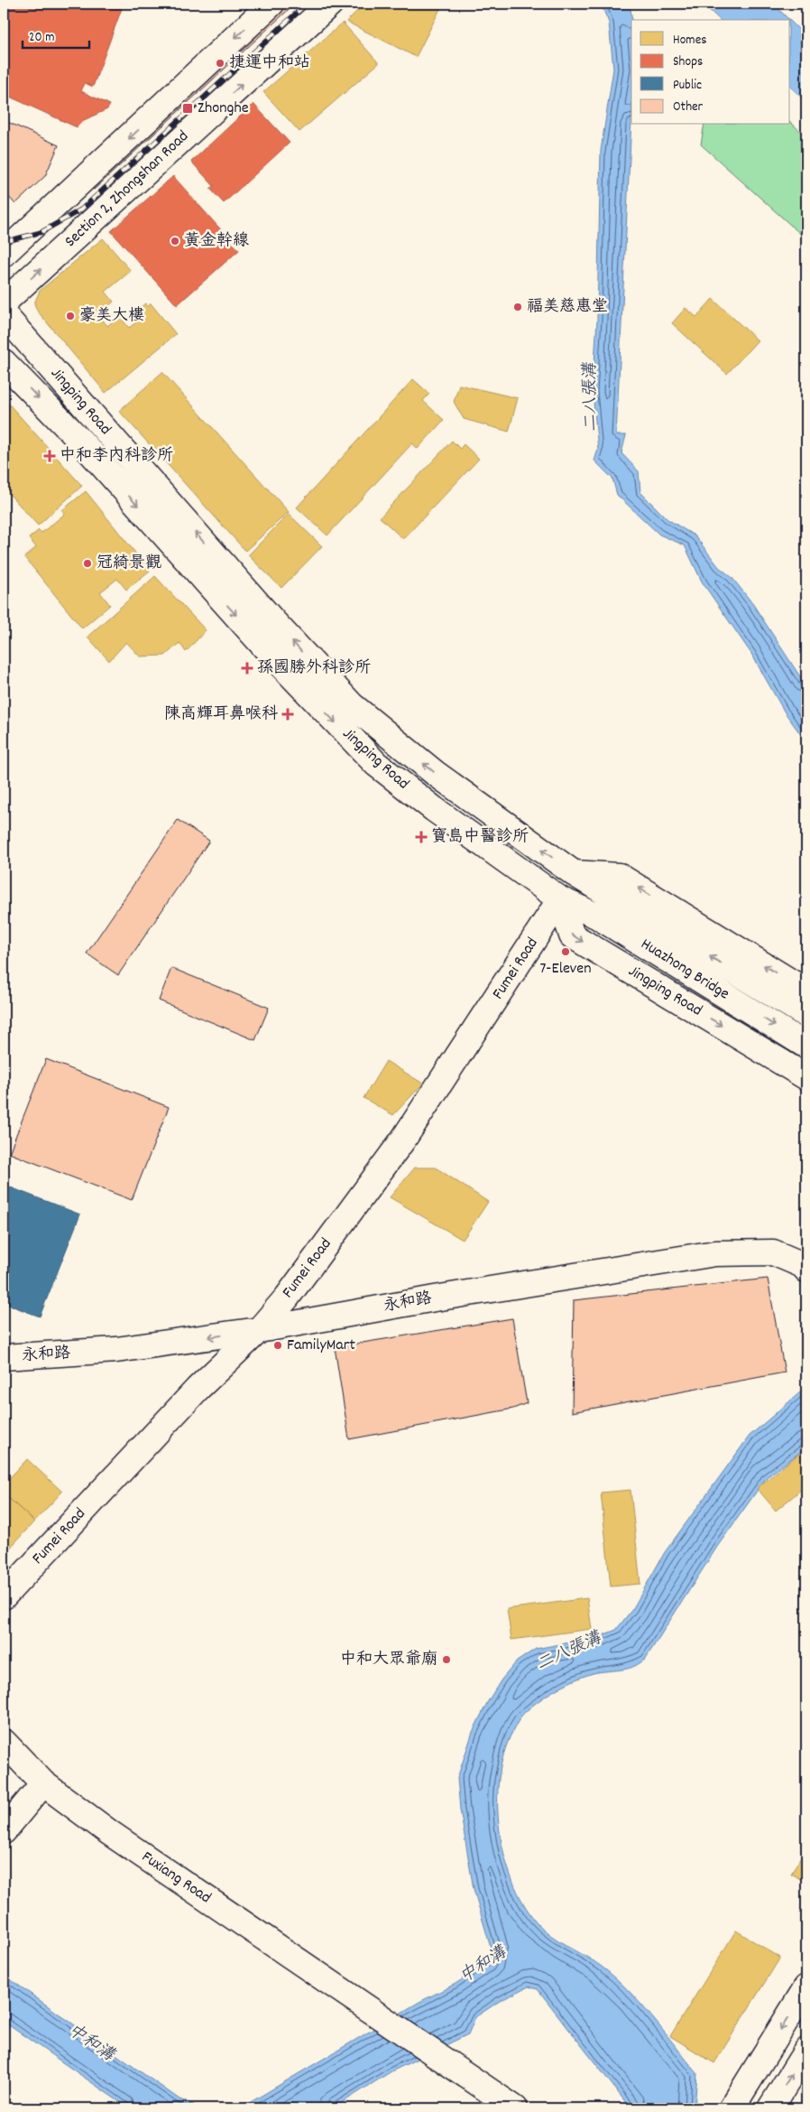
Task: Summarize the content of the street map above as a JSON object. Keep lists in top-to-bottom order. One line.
{"streets":{"street":["Section 2, Zhongshan Road","Jingping Road","Fumei Road","Huazhong Bridge","永和路","Fuxiang Road"]},"crossings":[["Jingping Road","Fumei Road"],["Jingping Road","Huazhong Bridge"],["Fumei Road","Huazhong Bridge"],["Fumei Road","永和路"]],"water":["二八張溝","中和溝"],"places":{"other":["捷運中和站","黃金幹線","福美慈惠堂","豪美大樓","冠綺景觀","7-Eleven","FamilyMart","中和大眾爺廟"],"transit":["Zhonghe"],"health":["中和李內科診所","孫國勝外科診所","陳高輝耳鼻喉科","寶島中醫診所"]},"legend":["Homes","Shops","Public","Other"],"scale_bar":"20 m"}
